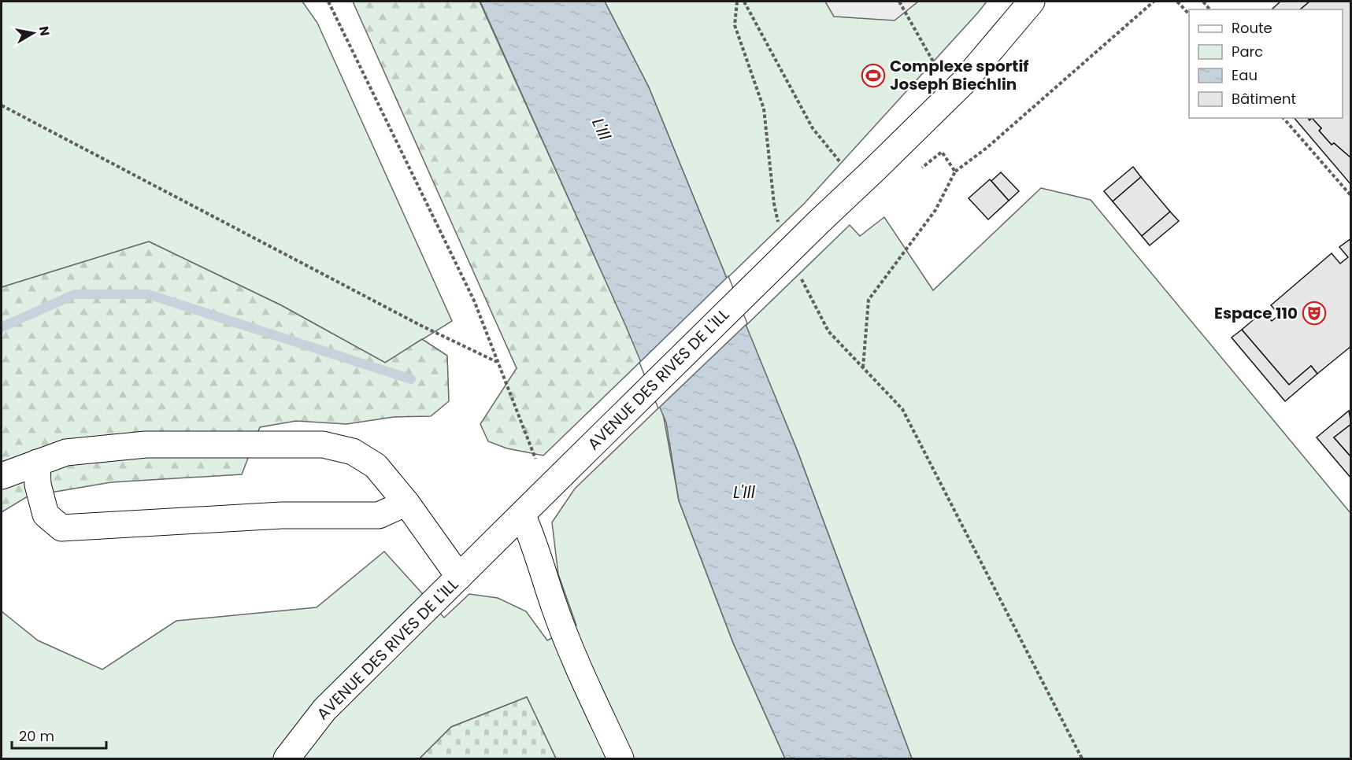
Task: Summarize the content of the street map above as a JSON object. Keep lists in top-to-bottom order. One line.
{"streets":{"street":["AVENUE DES RIVES DE L'ILL"]},"water":["L'Ill"],"places":{"sports":["Complexe sportif Joseph Biechlin"],"theatre":["Espace 110"]},"legend":["Route","Parc","Eau","Bâtiment"],"scale_bar":"20 m","north":"right"}
